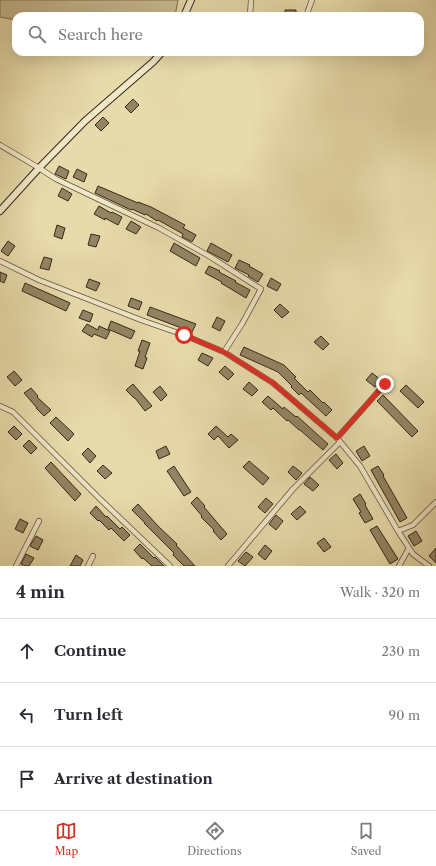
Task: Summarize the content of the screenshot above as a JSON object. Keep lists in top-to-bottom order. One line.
{"page":{"search":"Search here","heading":["4 min","Walk · 320 m"],"list":[["Continue","230 m"],["Turn left","90 m"],"Arrive at destination"],"nav":["Map","Directions","Saved"]}}
